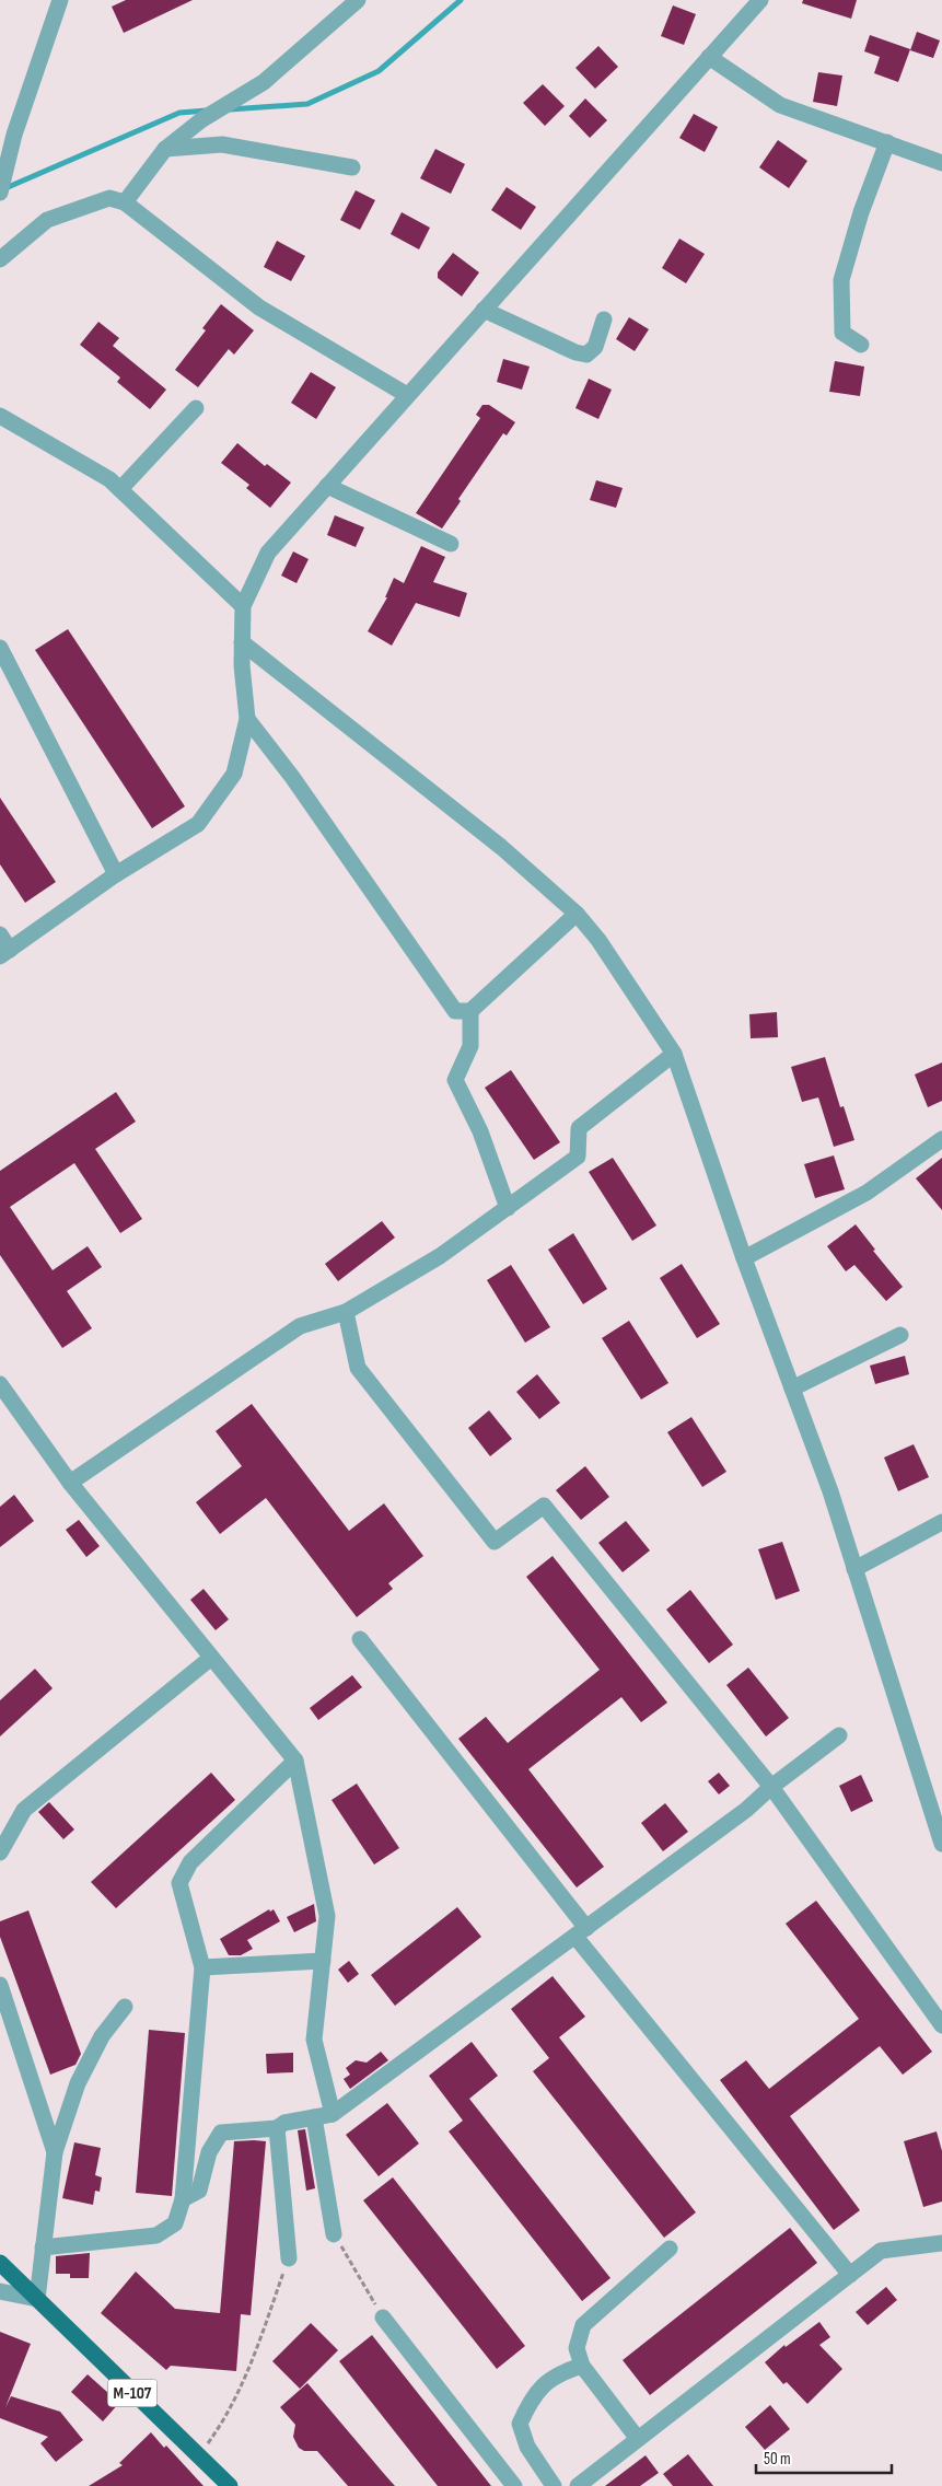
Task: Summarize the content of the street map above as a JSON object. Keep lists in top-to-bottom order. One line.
{"streets":{"main road":["М-107"]},"scale_bar":"50 m"}
